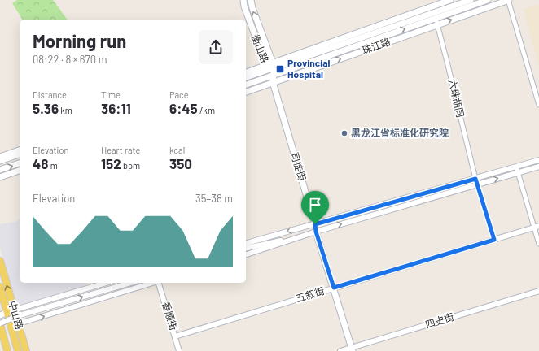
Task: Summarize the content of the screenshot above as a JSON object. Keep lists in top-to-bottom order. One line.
{"streets":{"main road":["珠江路","衡山路","司徒街","中山路"],"street":["六珠胡同","五叙街","香顺街","四史街"]},"crossings":[["珠江路","衡山路"],["珠江路","六珠胡同"],["珠江路","司徒街"],["衡山路","司徒街"],["六珠胡同","五叙街"],["司徒街","五叙街"],["司徒街","四史街"],["五叙街","香顺街"]],"places":{"transit":["Provincial Hospital"],"other":["黑龙江省标准化研究院"]},"page":{"heading":["Morning run","08:22 · 8 × 670 m"],"stats":[["Distance","5.36 km"],["Time","36:11"],["Pace","6:45 /km"],["Elevation","48 m"],["Heart rate","152 bpm"],["kcal","350"]],"chart":["Elevation","35–38 m"]}}
